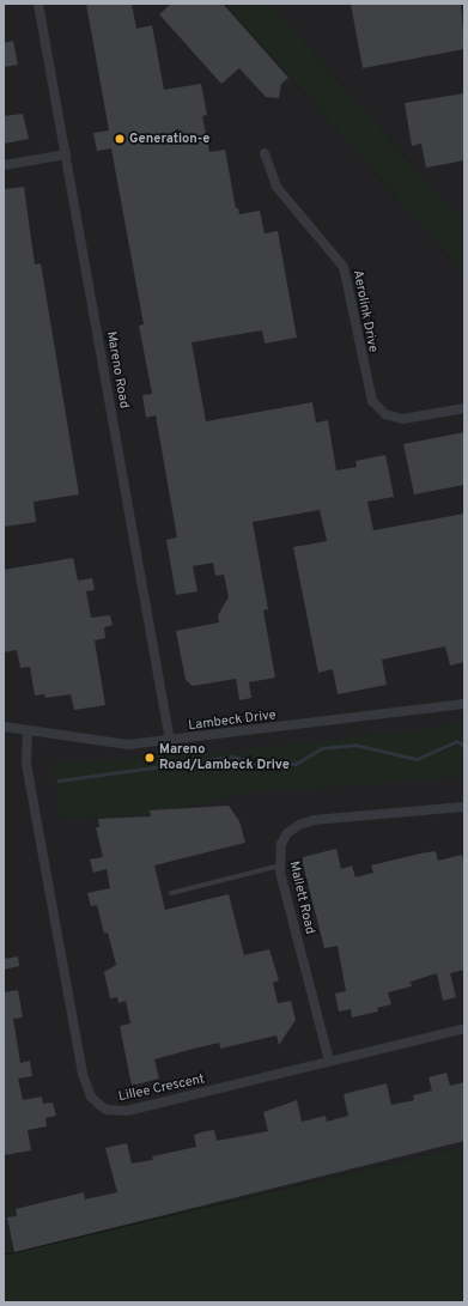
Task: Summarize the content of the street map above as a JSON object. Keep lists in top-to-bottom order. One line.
{"streets":{"street":["Aerolink Drive","Mareno Road","Lambeck Drive","Mallett Road","Lillee Crescent"]},"crossings":[["Mareno Road","Lambeck Drive"],["Lambeck Drive","Lillee Crescent"],["Mallett Road","Lillee Crescent"]],"places":["Generation-e","Mareno Road/Lambeck Drive"]}
